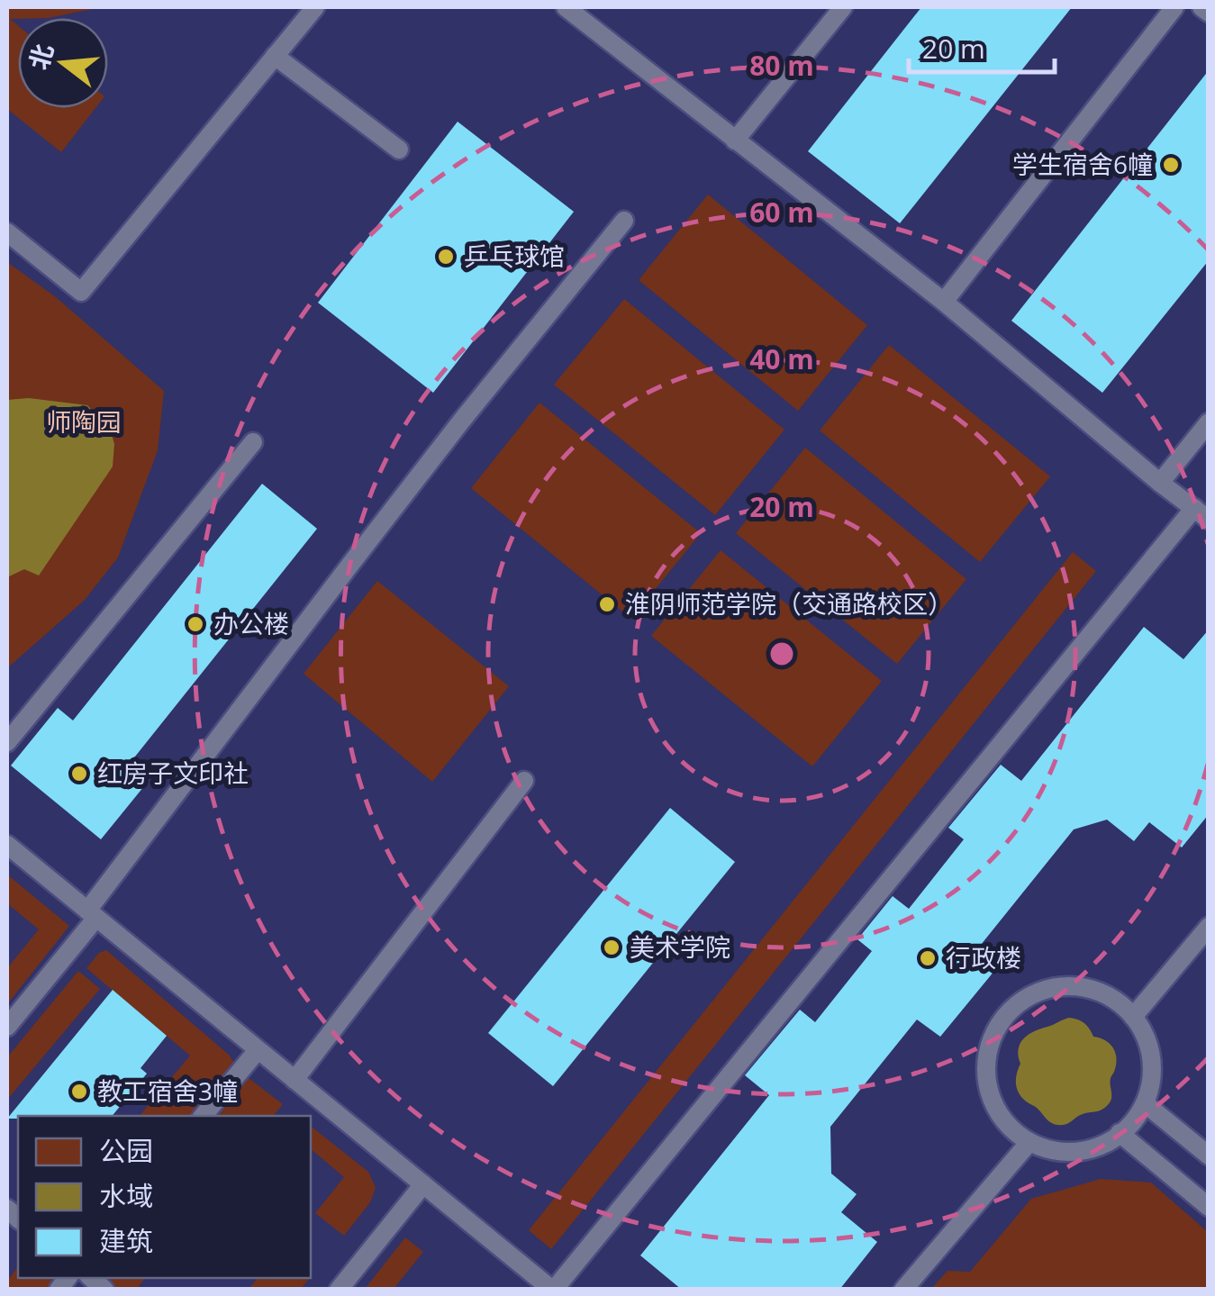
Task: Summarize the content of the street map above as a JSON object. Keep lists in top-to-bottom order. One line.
{"parks":["师陶园"],"places":["学生宿舍6幢","乒乓球馆","淮阴师范学院（交通路校区）","办公楼","红房子文印社","美术学院","行政楼","教工宿舍3幢"],"legend":["公园","水域","建筑"],"scale_bar":"20 m","north":"left","rings":["80 m","60 m","40 m","20 m"]}
